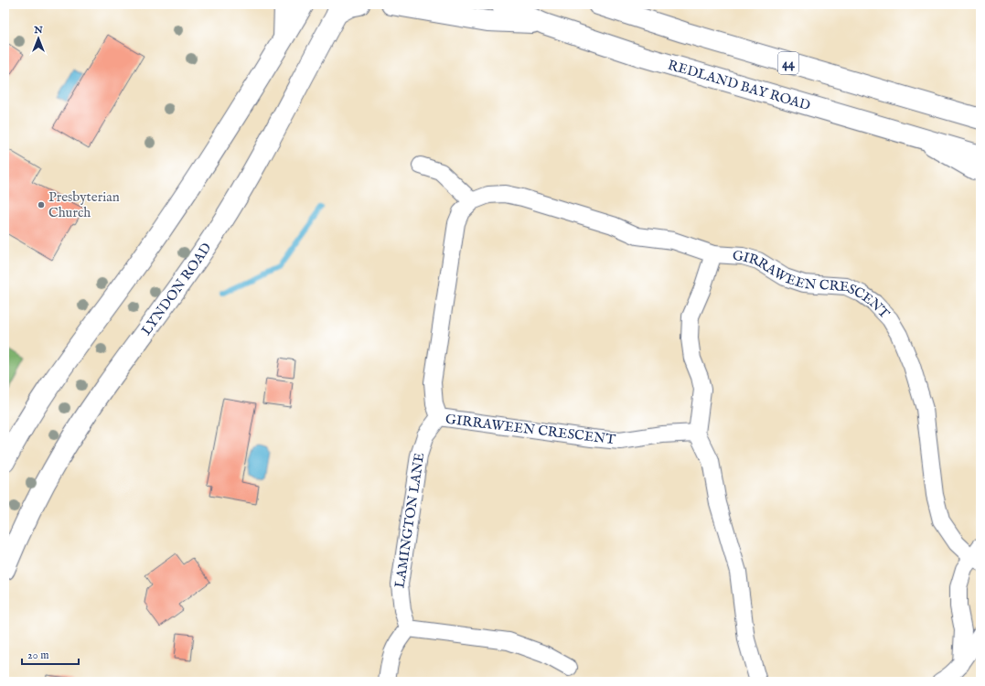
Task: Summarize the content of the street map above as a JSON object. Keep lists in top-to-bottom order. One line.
{"streets":{"main road":["44","REDLAND BAY ROAD","LYNDON ROAD"],"street":["GIRRAWEEN CRESCENT","LAMINGTON LANE"]},"crossings":[["GIRRAWEEN CRESCENT","LAMINGTON LANE"]],"places":["Presbyterian Church"],"scale_bar":"20 m","north":"top"}
